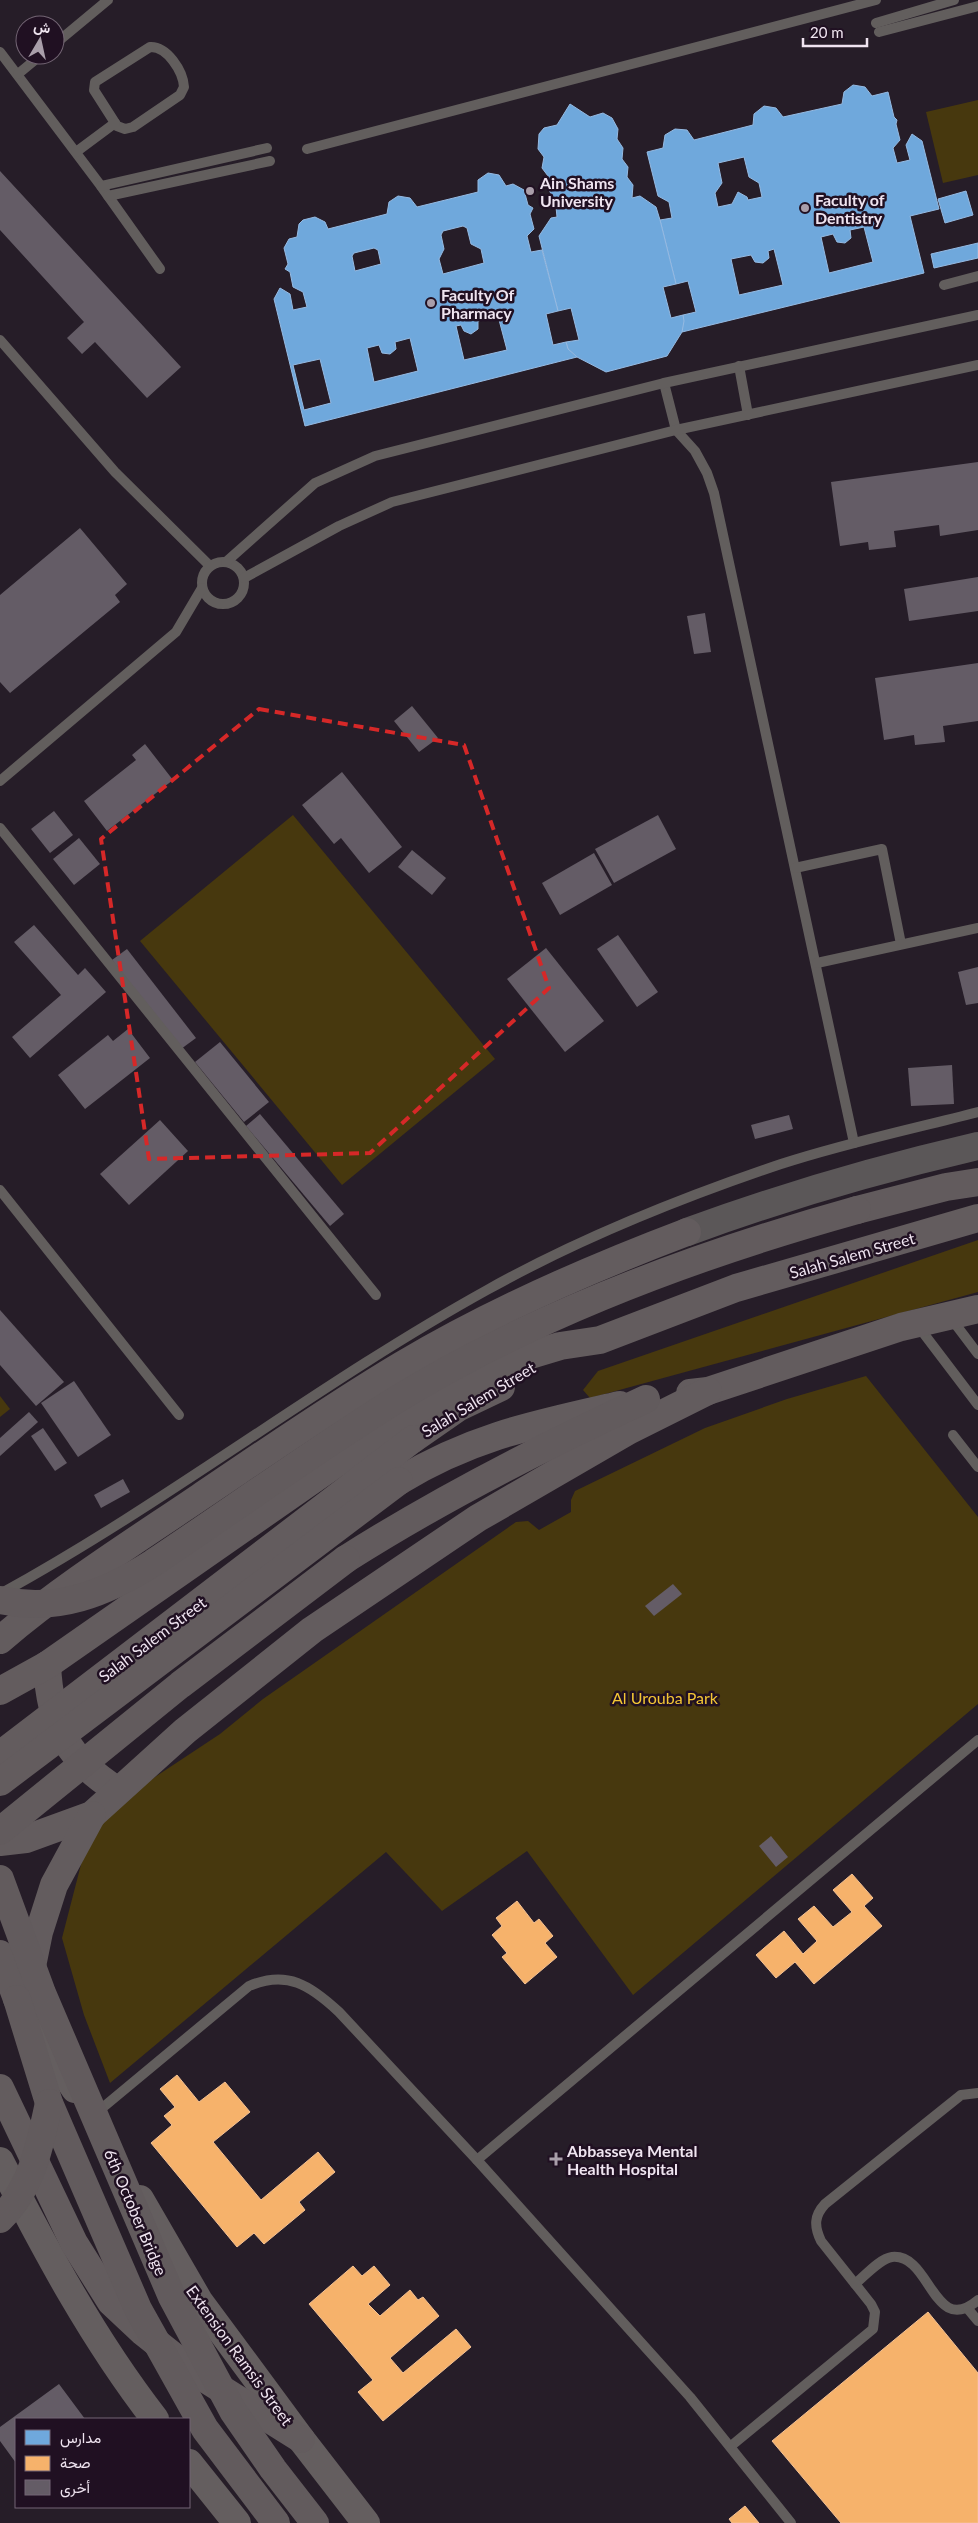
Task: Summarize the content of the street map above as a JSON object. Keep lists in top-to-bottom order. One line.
{"streets":{"highway":["Salah Salem Street","6th October Bridge"],"main road":["Extension Ramsis Street"]},"parks":["Al Urouba Park"],"places":{"other":["Ain Shams University","Faculty of Dentistry","Faculty Of Pharmacy"],"health":["Abbasseya Mental Health Hospital"]},"legend":["مدارس","صحة","أخرى"],"scale_bar":"20 m","north":"top"}
